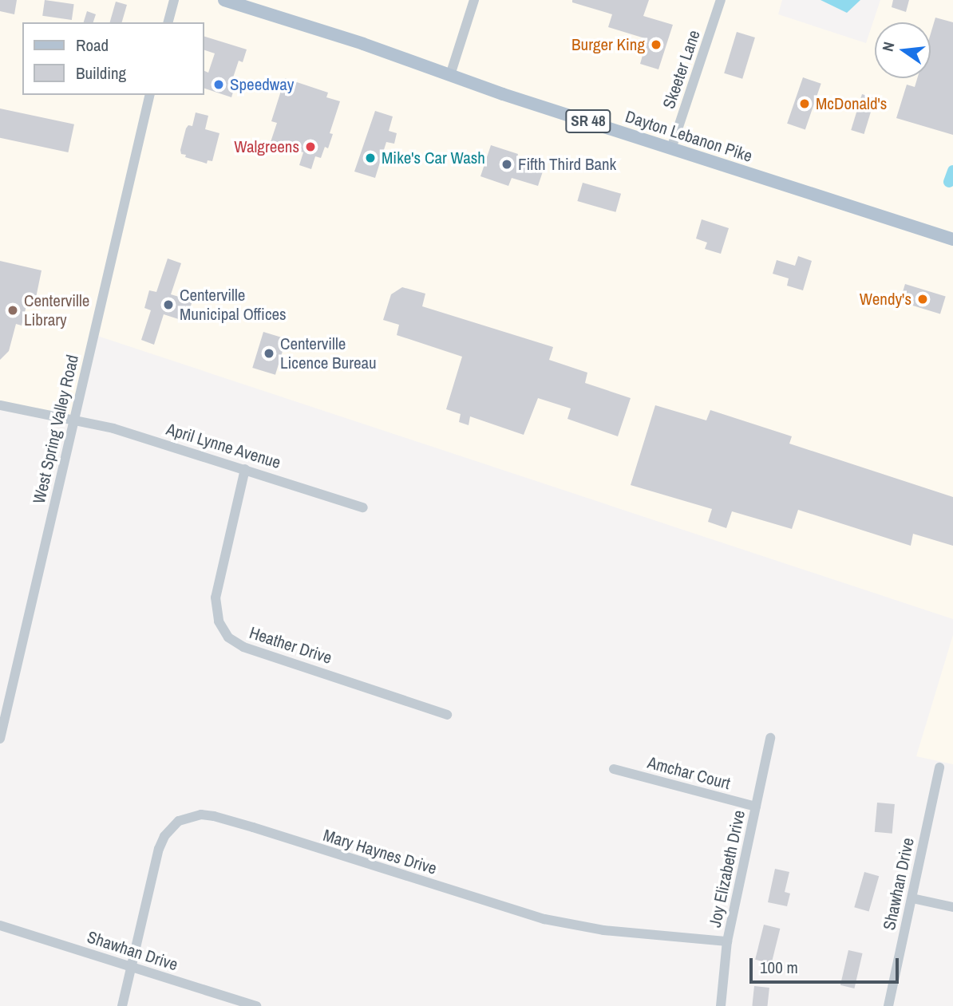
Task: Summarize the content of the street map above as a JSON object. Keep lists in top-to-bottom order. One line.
{"streets":{"main road":["SR 48","Dayton Lebanon Pike"],"street":["Skeeter Lane","West Spring Valley Road","April Lynne Avenue","Heather Drive","Amchar Court","Mary Haynes Drive","Joy Elizabeth Drive","Shawhan Drive"]},"crossings":[["Skeeter Lane","Dayton Lebanon Pike"],["West Spring Valley Road","April Lynne Avenue"],["April Lynne Avenue","Heather Drive"],["Amchar Court","Joy Elizabeth Drive"],["Mary Haynes Drive","Joy Elizabeth Drive"],["Mary Haynes Drive","Shawhan Drive"]],"places":["Burger King","Speedway","McDonald's","Walgreens","Mike's Car Wash","Fifth Third Bank","Wendy's","Centerville Municipal Offices","Centerville Library","Centerville Licence Bureau"],"legend":["Road","Building"],"scale_bar":"100 m","north":"left"}
